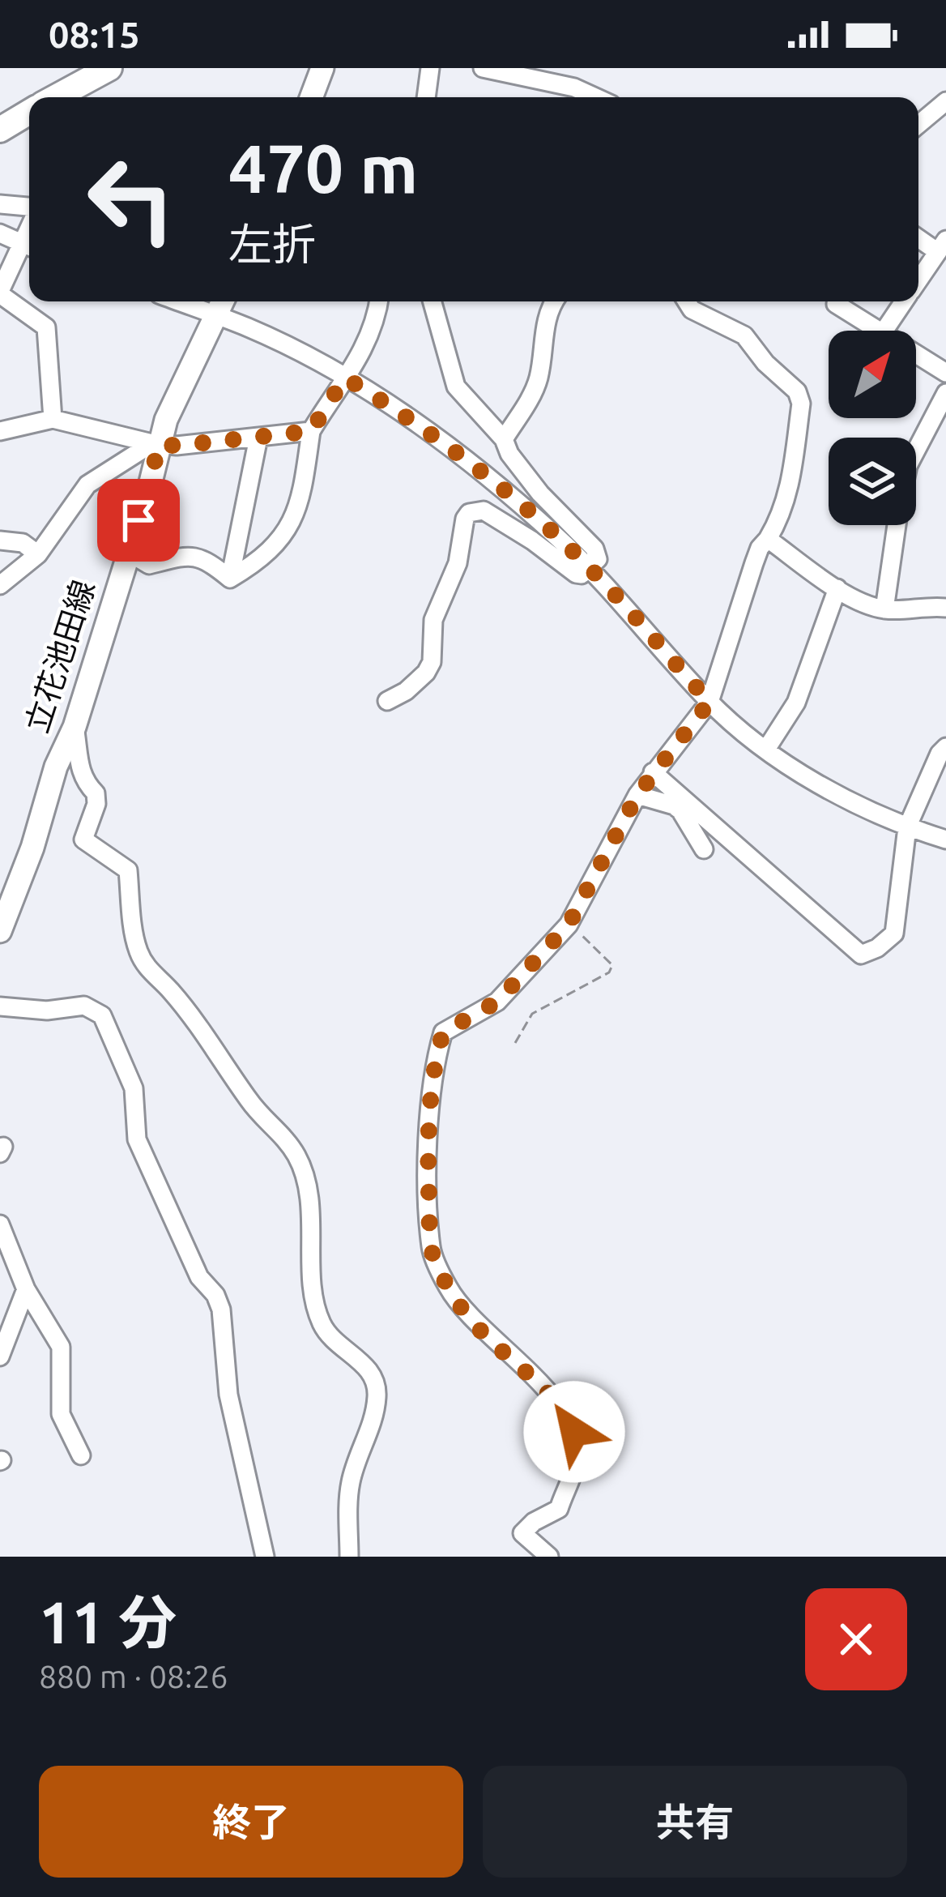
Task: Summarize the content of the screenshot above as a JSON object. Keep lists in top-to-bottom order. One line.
{"streets":{"main road":["立花池田線"]},"north":"top right","page":{"status":"08:15","turn":["470 m","左折"],"heading":["11 分","880 m · 08:26"],"buttons":["終了","共有"]}}
